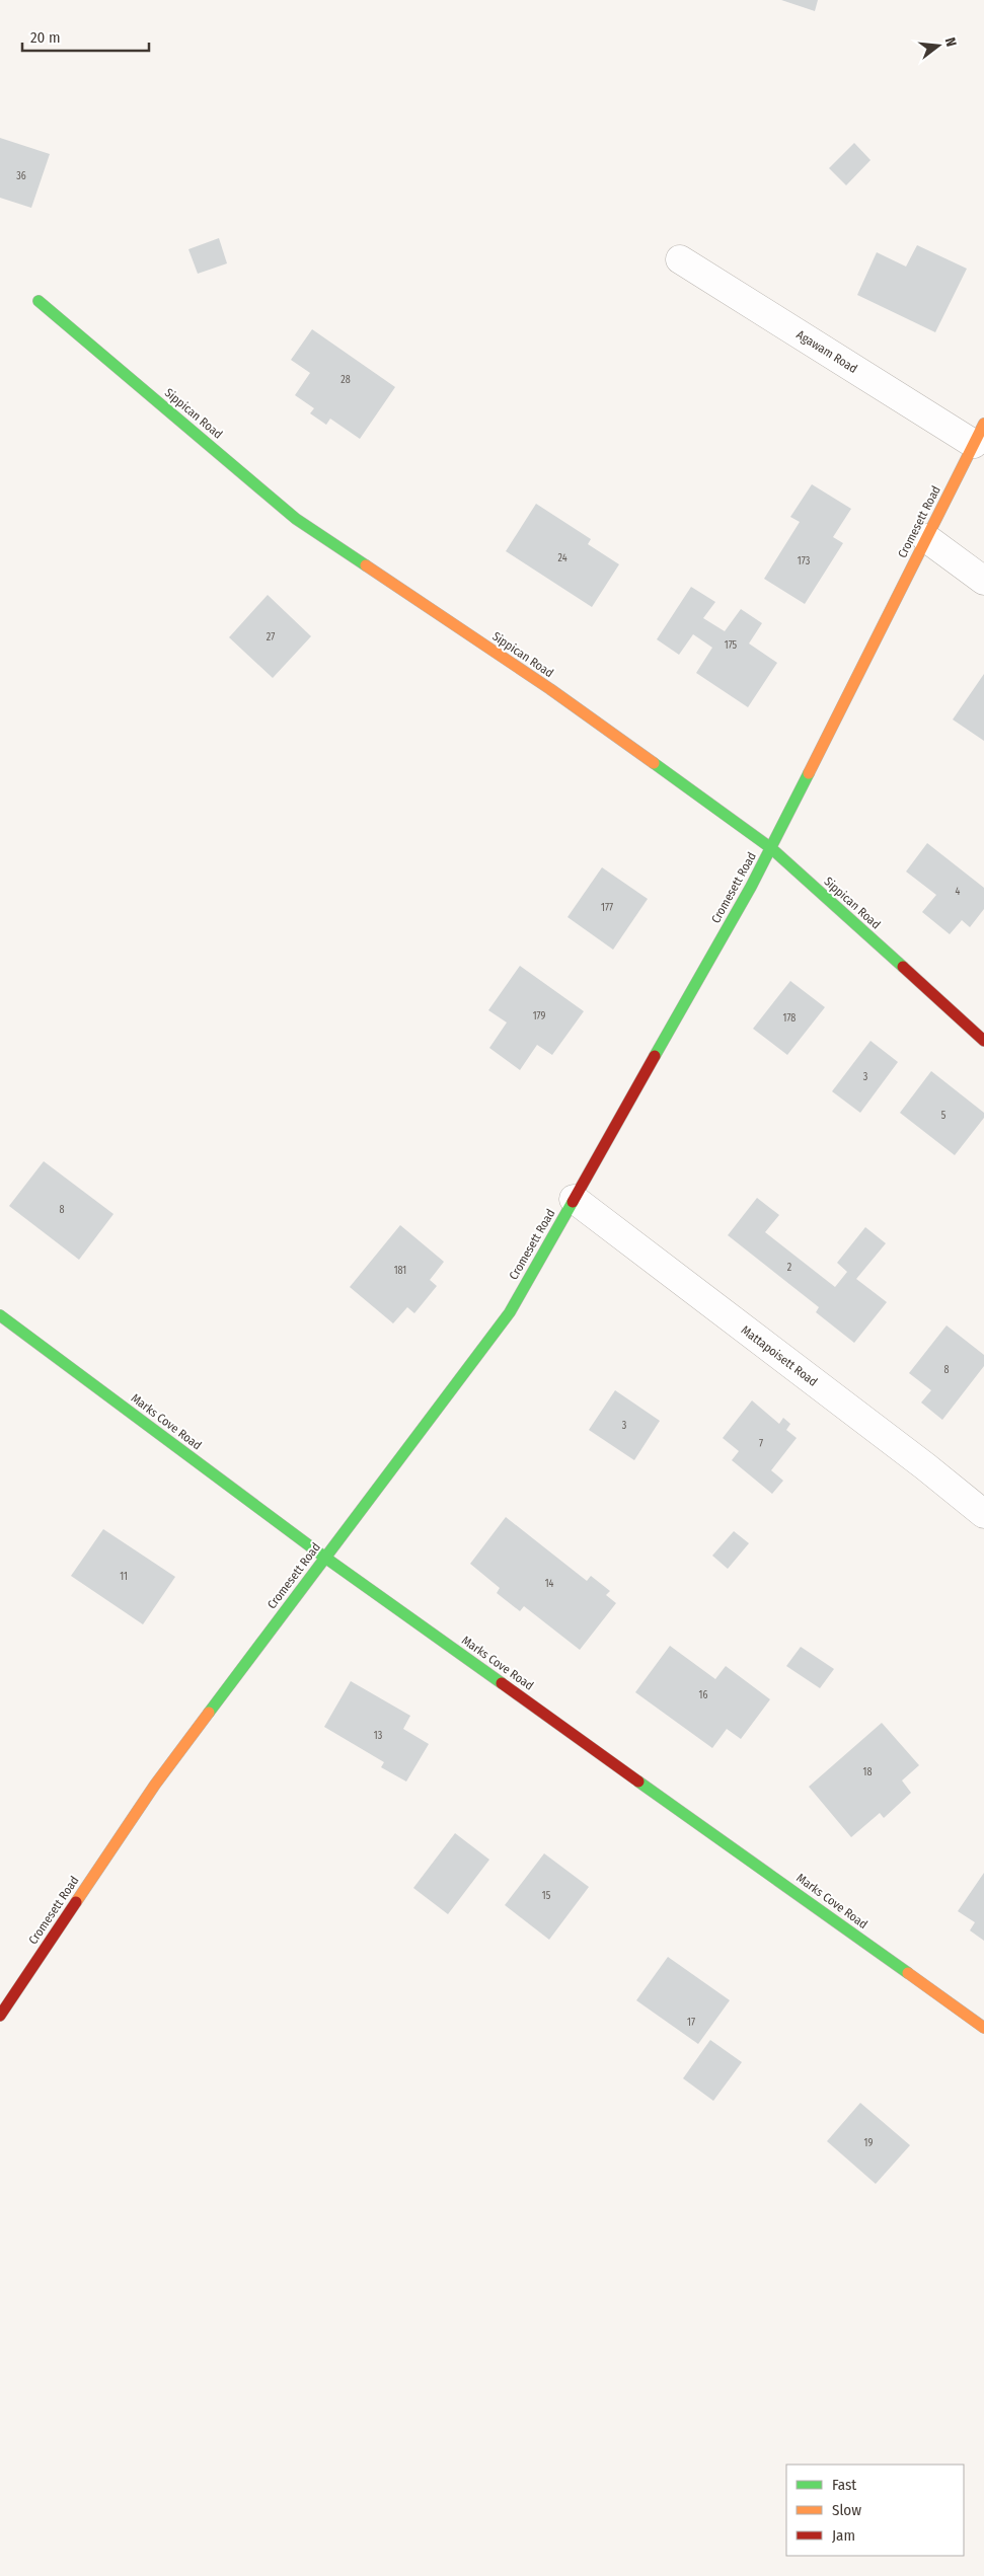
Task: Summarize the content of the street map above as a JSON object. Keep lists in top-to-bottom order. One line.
{"streets":{"street":["Agawam Road","Sippican Road","Cromesett Road","Mattapoisett Road","Marks Cove Road"]},"crossings":[["Agawam Road","Cromesett Road"],["Sippican Road","Cromesett Road"],["Cromesett Road","Mattapoisett Road"],["Cromesett Road","Marks Cove Road"]],"house_numbers":["36","28","24","173","27","175","4","177","179","178","3","5","8","2","181","8","3","7","11","14","16","13","18","15","17","19"],"legend":["Fast","Slow","Jam"],"scale_bar":"20 m","north":"right"}
